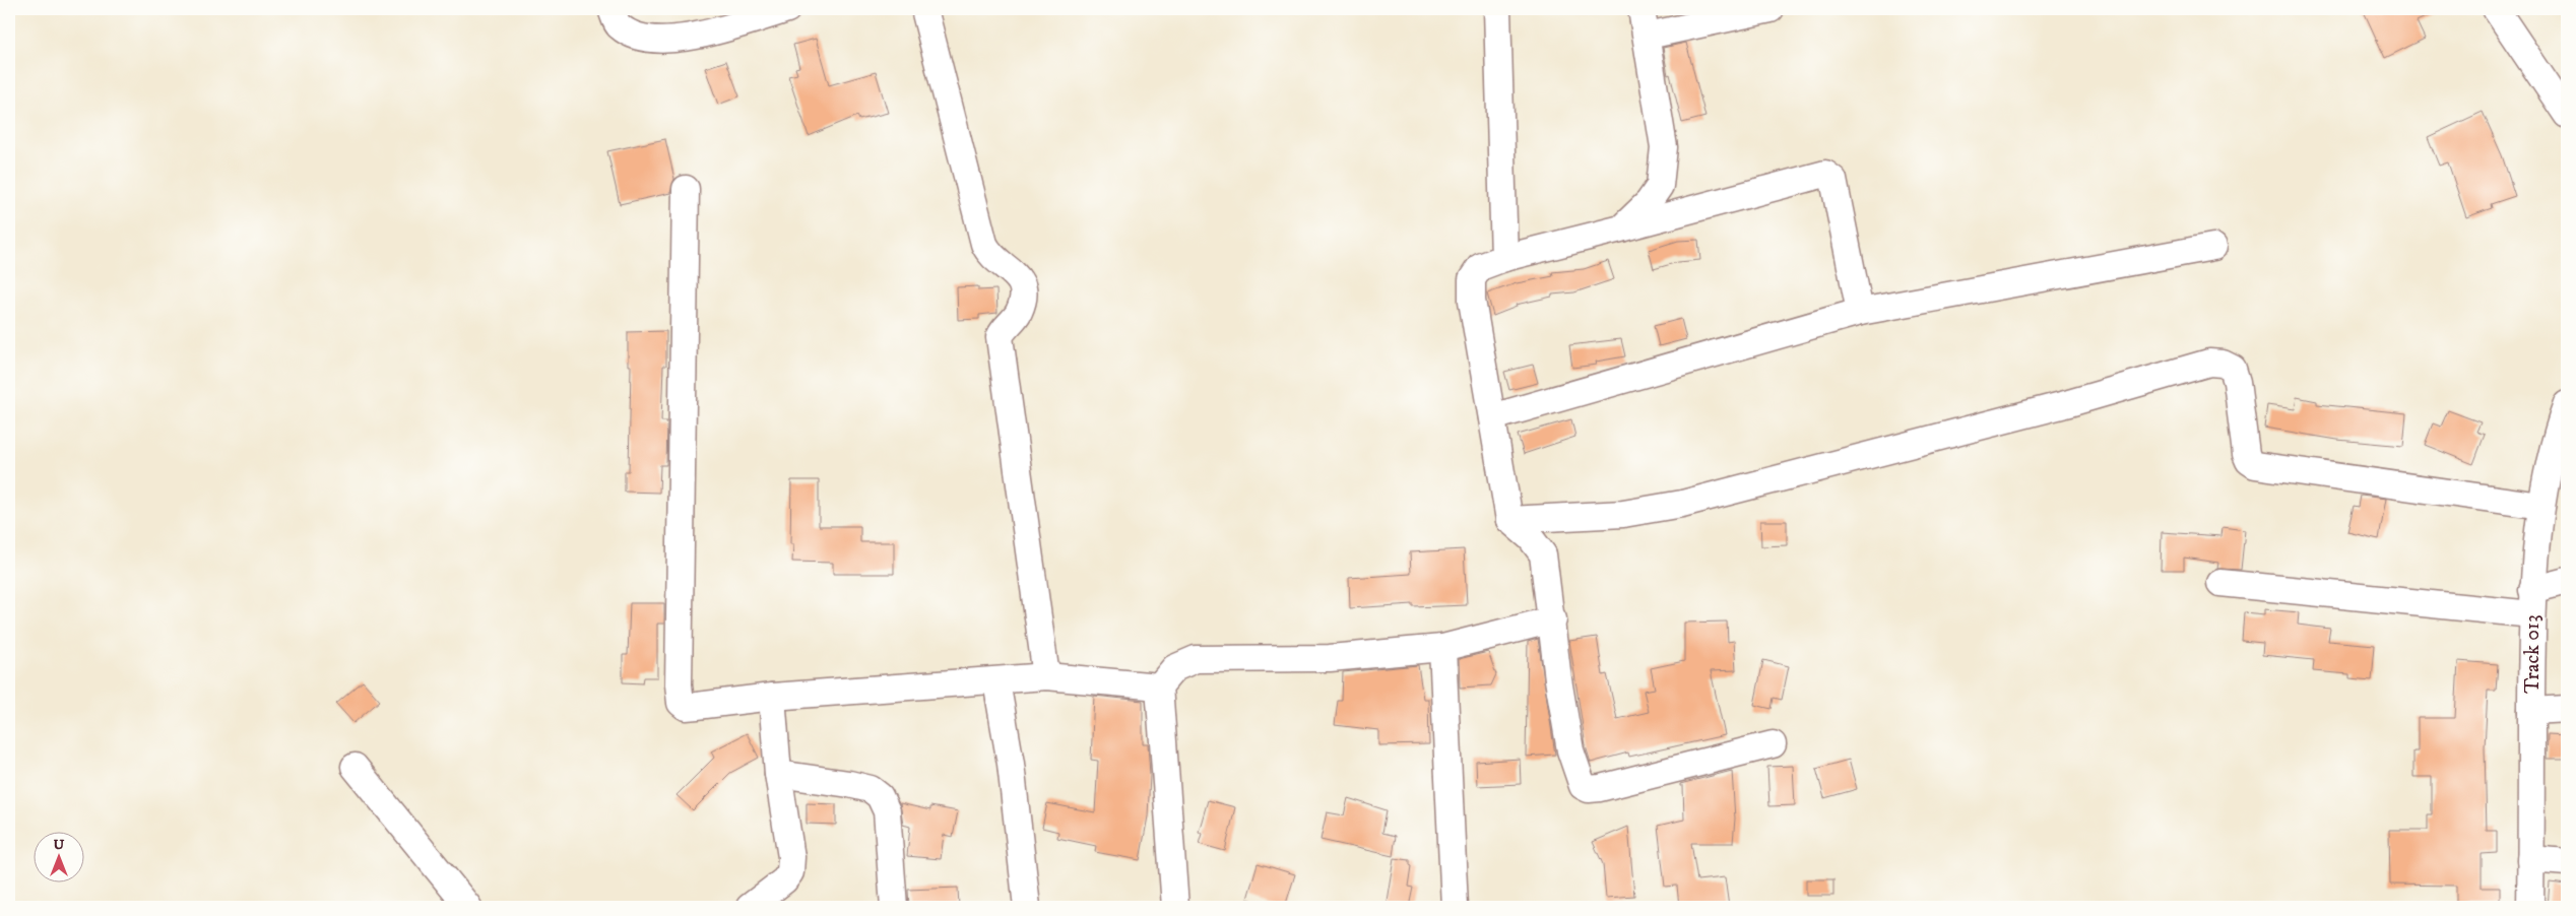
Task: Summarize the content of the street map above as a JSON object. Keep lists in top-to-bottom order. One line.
{"streets":{"street":["Track 013"]},"north":"top"}
